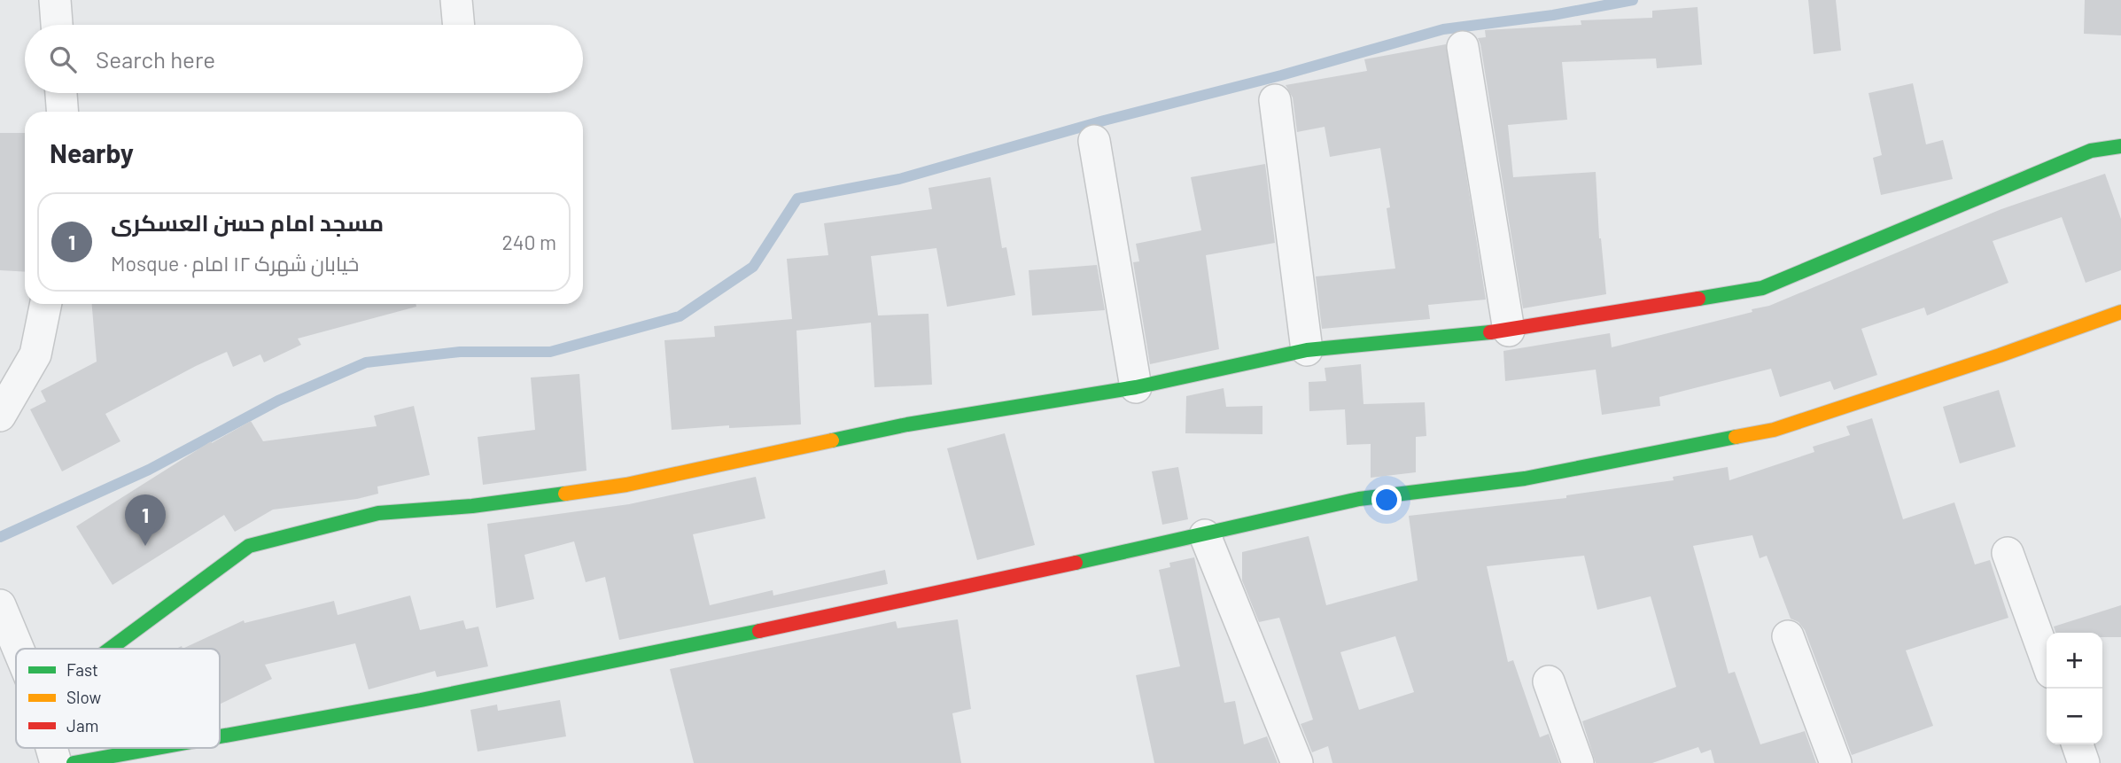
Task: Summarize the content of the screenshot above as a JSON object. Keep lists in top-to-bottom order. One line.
{"legend":["Fast","Slow","Jam"],"page":{"search":"Search here","heading":"Nearby","list":[{"mark":"1","name":"مسجد امام حسن العسکری","note":"Mosque · خیابان شهرک ۱۲ امام","value":"240 m"}],"pins":"1","map_buttons":["+","−"]}}
